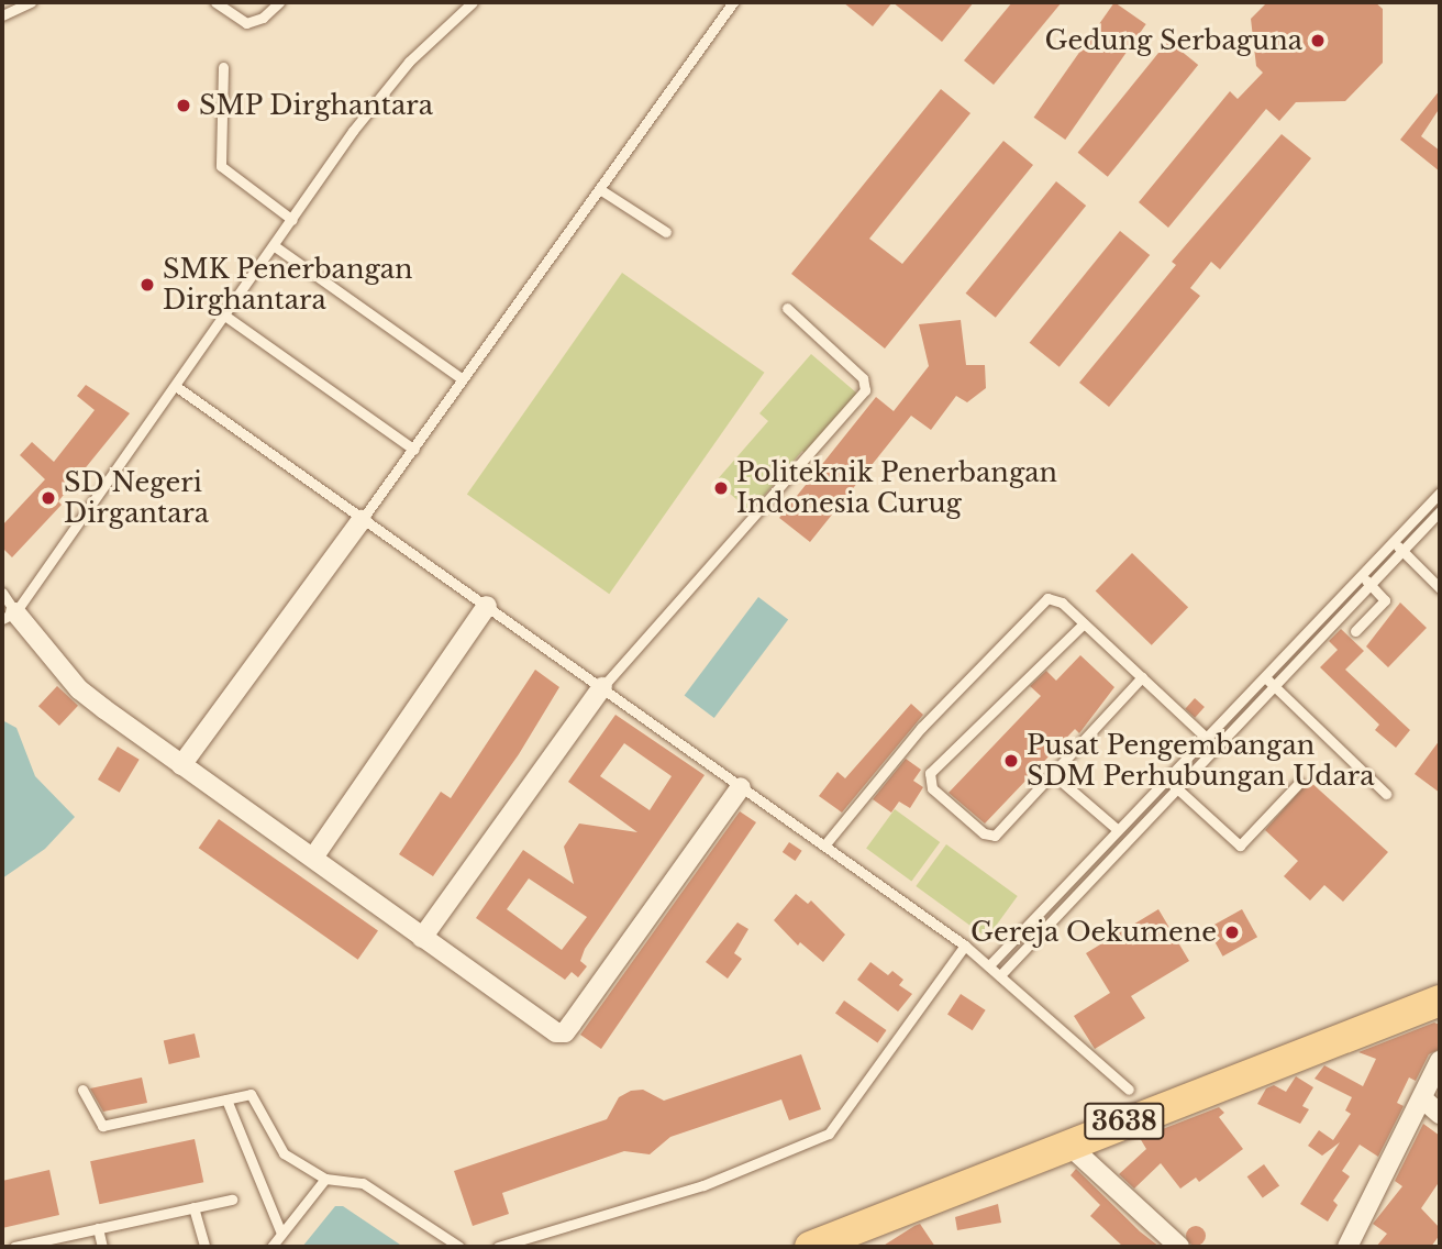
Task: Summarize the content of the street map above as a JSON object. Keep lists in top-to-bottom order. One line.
{"streets":{"main road":["3638"]},"places":["Gedung Serbaguna","SMP Dirghantara","SMK Penerbangan Dirghantara","Politeknik Penerbangan Indonesia Curug","SD Negeri Dirgantara","Pusat Pengembangan SDM Perhubungan Udara","Gereja Oekumene"]}
